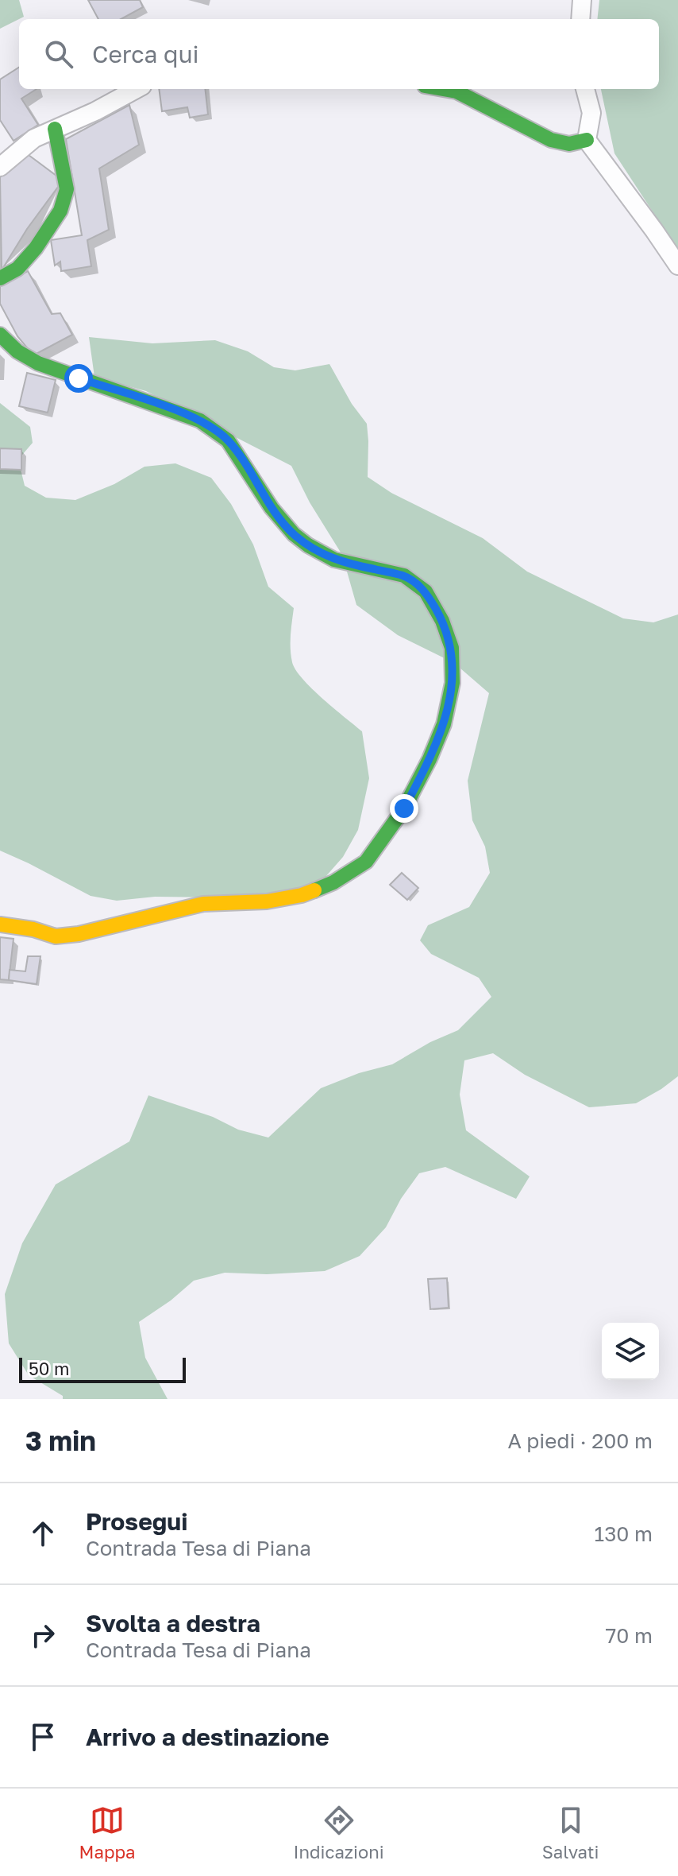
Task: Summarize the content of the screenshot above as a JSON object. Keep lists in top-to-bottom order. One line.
{"scale_bar":"50 m","page":{"search":"Cerca qui","scale":"50 m","heading":["3 min","A piedi · 200 m"],"list":[["Prosegui","Contrada Tesa di Piana","130 m"],["Svolta a destra","Contrada Tesa di Piana","70 m"],"Arrivo a destinazione"],"nav":["Mappa","Indicazioni","Salvati"]}}
